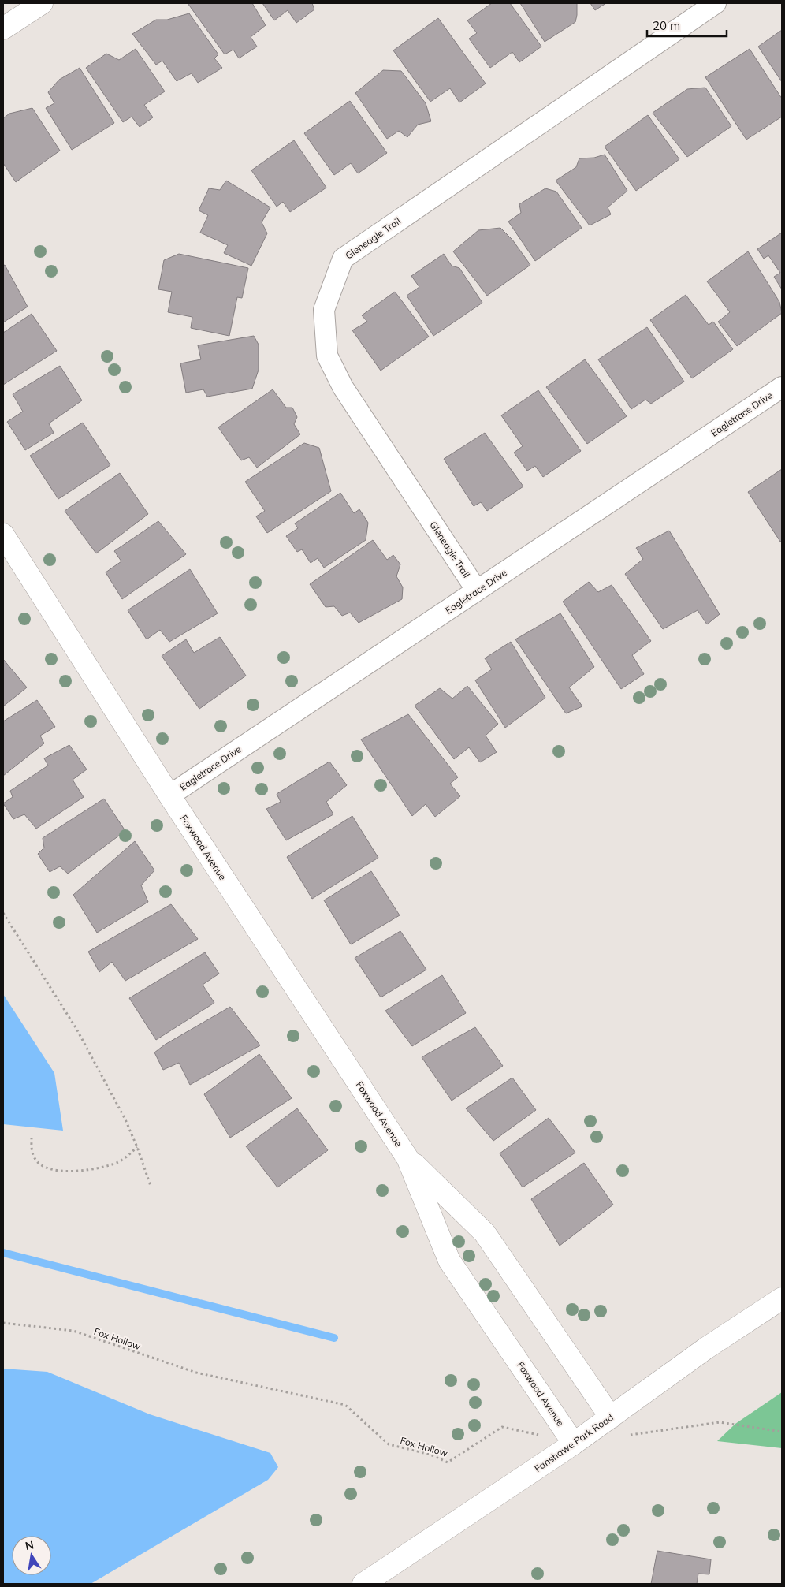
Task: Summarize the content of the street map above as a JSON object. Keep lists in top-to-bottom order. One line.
{"streets":{"street":["Gleneagle Trail","Eagletrace Drive","Foxwood Avenue","Fanshawe Park Road"],"path":["Fox Hollow"]},"crossings":[["Gleneagle Trail","Eagletrace Drive"],["Eagletrace Drive","Foxwood Avenue"],["Foxwood Avenue","Fox Hollow"],["Foxwood Avenue","Fanshawe Park Road"],["Fox Hollow","Fanshawe Park Road"]],"scale_bar":"20 m","north":"top"}
